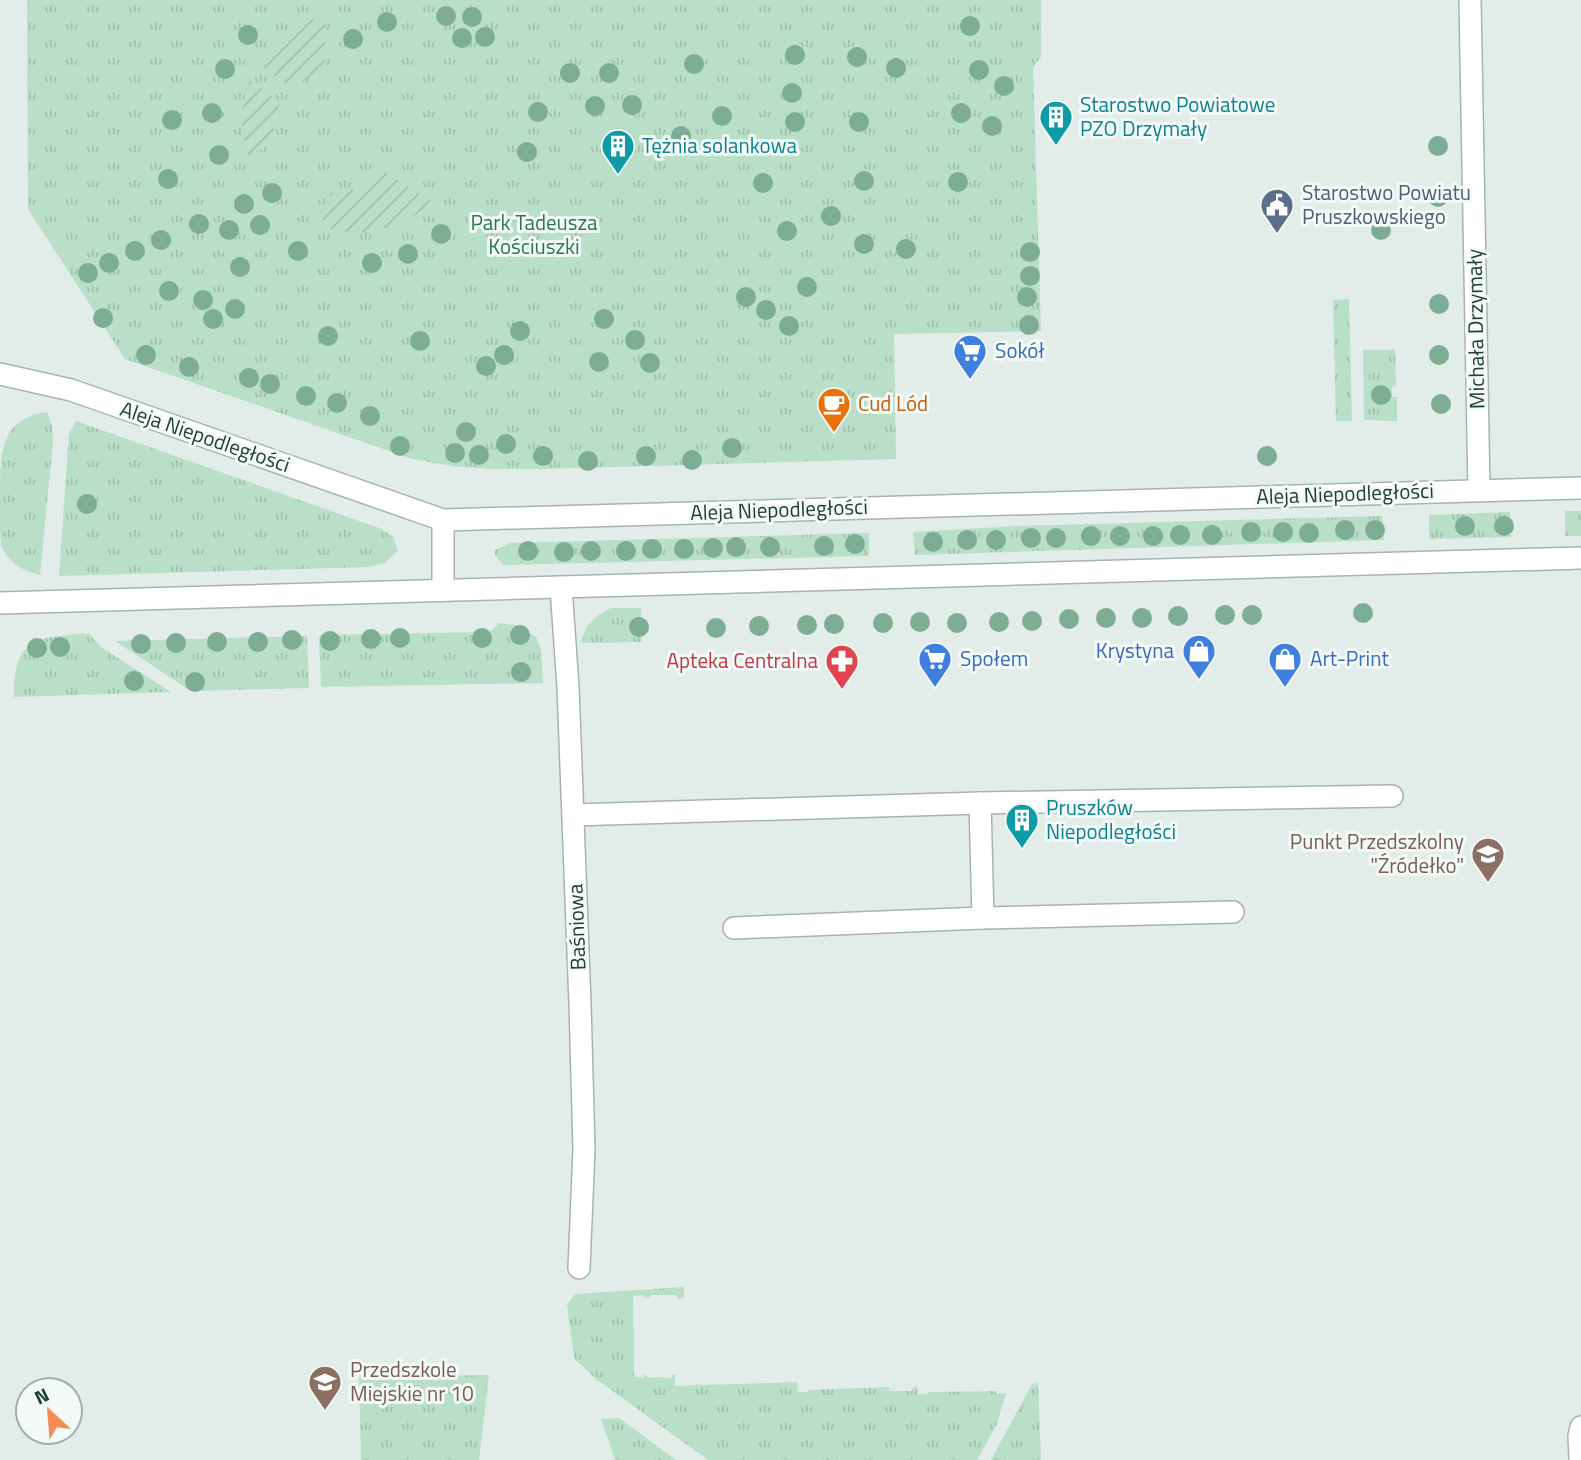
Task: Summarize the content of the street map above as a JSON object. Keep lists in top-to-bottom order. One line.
{"streets":{"street":["Michała Drzymały","Aleja Niepodległości","Baśniowa"]},"crossings":[["Michała Drzymały","Aleja Niepodległości"]],"parks":["Park Tadeusza Kościuszki"],"places":{"building":["Starostwo Powiatowe PZO Drzymały","Tężnia solankowa","Pruszków Niepodległości"],"public building":["Starostwo Powiatu Pruszkowskiego"],"supermarket":["Sokół","Społem"],"cafe":["Cud Lód"],"shop":["Krystyna","Art-Print"],"pharmacy":["Apteka Centralna"],"school or university":["Punkt Przedszkolny \"Źródełko\"","Przedszkole Miejskie nr 10"]},"north":"top left"}
